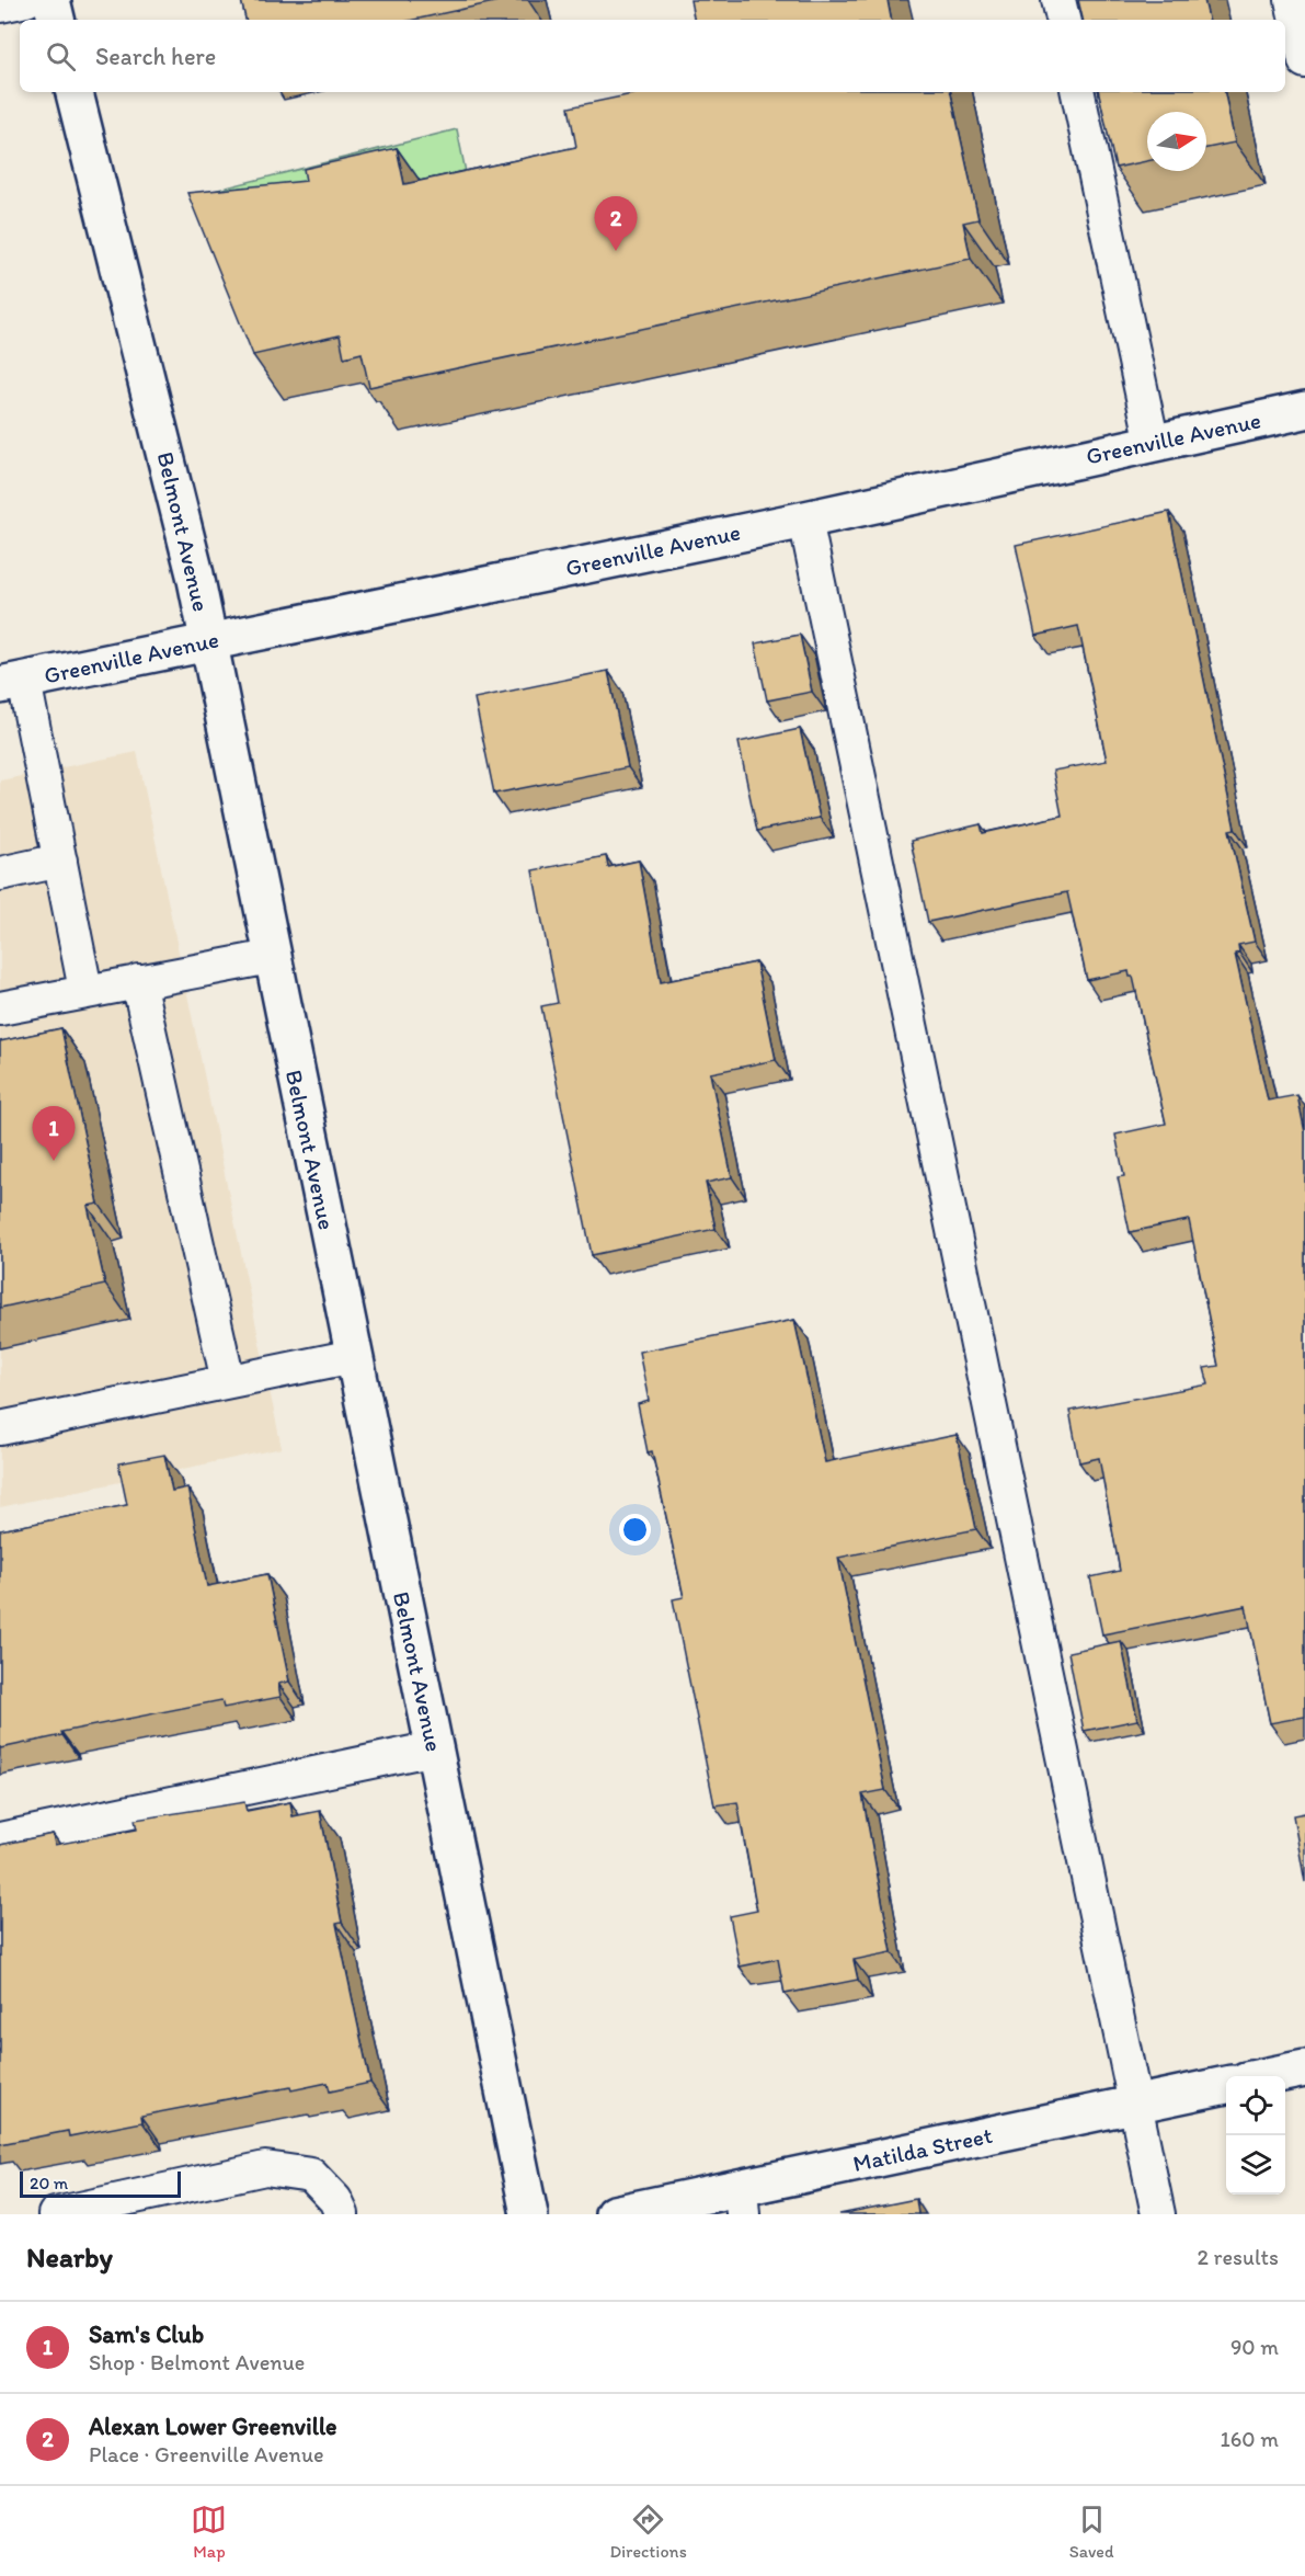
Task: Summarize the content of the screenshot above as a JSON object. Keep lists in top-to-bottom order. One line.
{"streets":{"street":["Greenville Avenue","Belmont Avenue","Matilda Street"]},"crossings":[["Greenville Avenue","Belmont Avenue"]],"scale_bar":"20 m","north":"right","page":{"search":"Search here","pins":["2","1"],"scale":"20 m","heading":["Nearby","2 results"],"list":[{"mark":"1","name":"Sam's Club","note":"Shop · Belmont Avenue","value":"90 m"},{"mark":"2","name":"Alexan Lower Greenville","note":"Place · Greenville Avenue","value":"160 m"}],"nav":["Map","Directions","Saved"]}}
